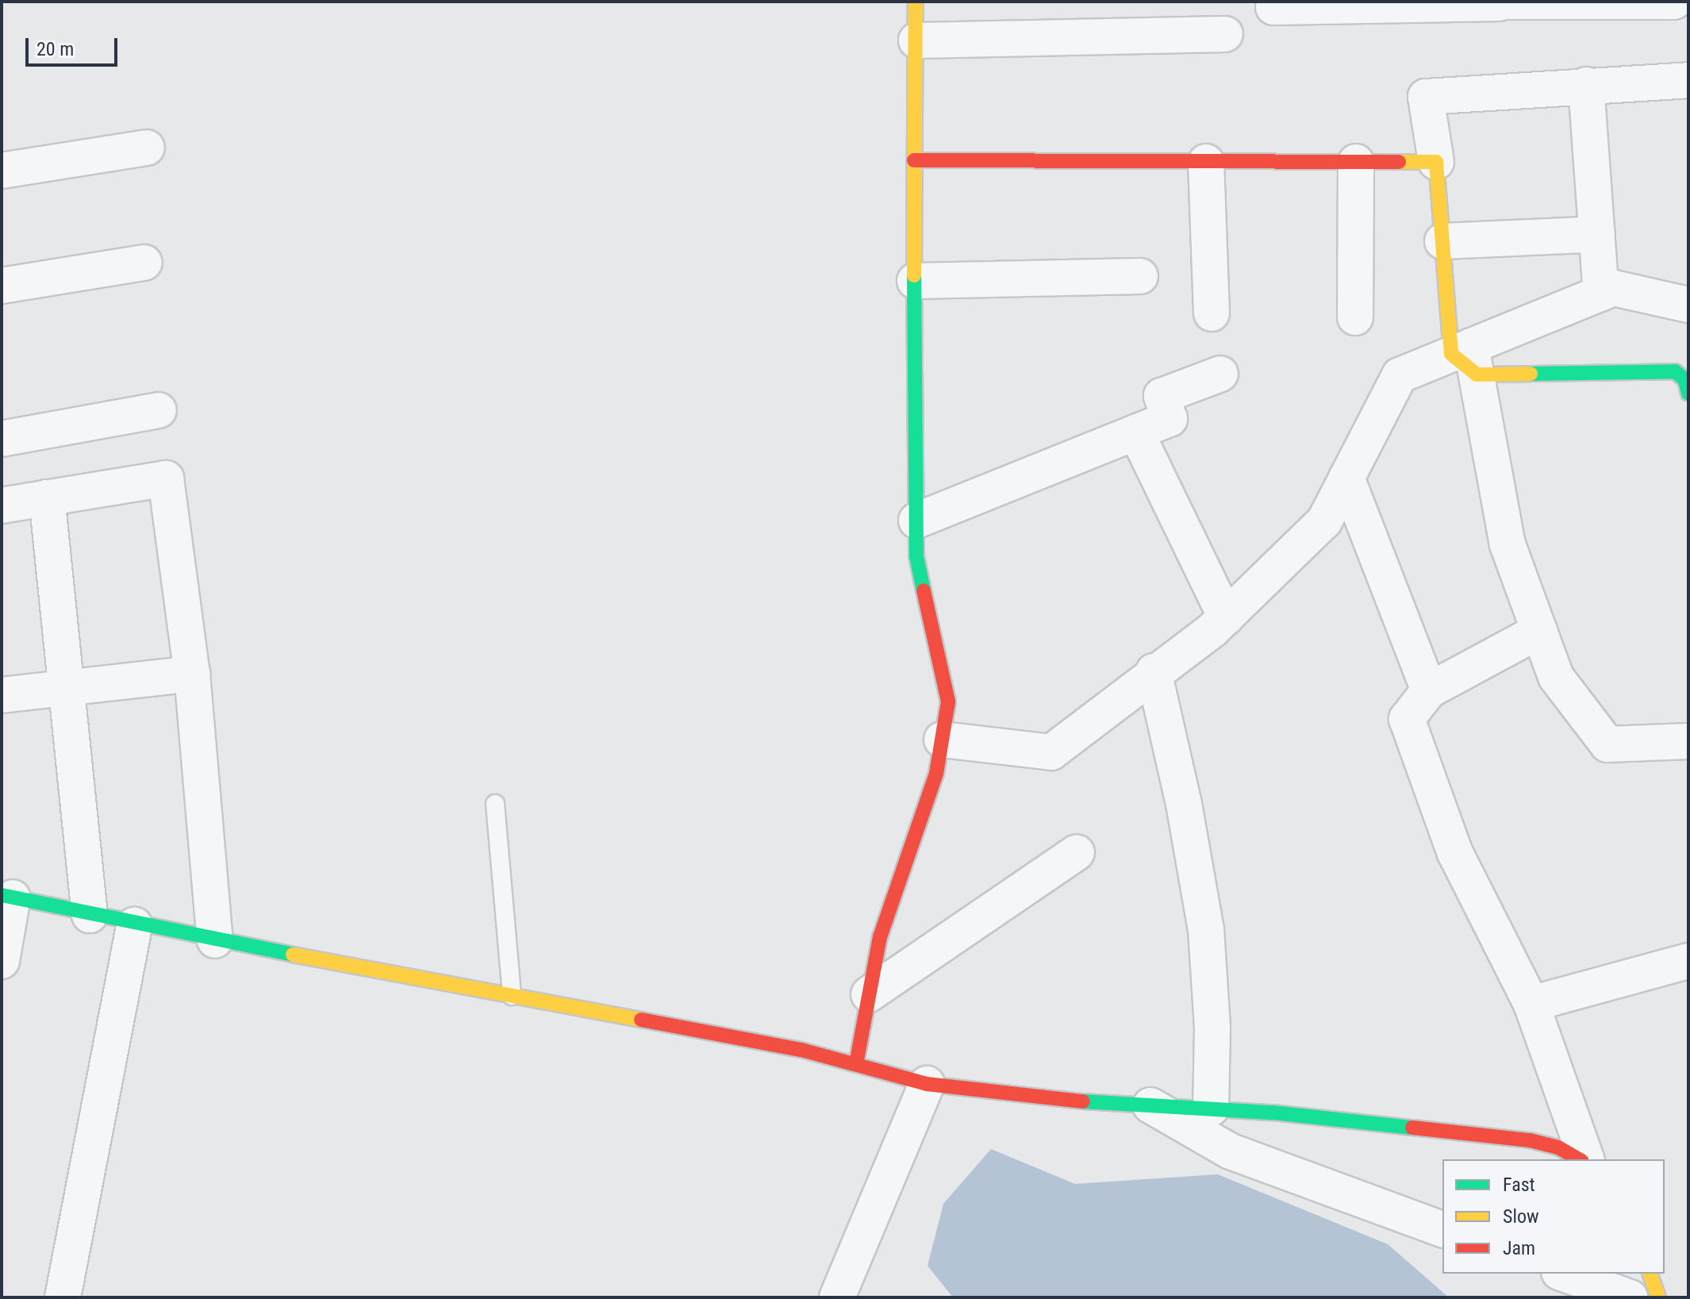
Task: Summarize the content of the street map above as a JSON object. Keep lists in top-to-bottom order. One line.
{"legend":["Fast","Slow","Jam"],"scale_bar":"20 m"}
